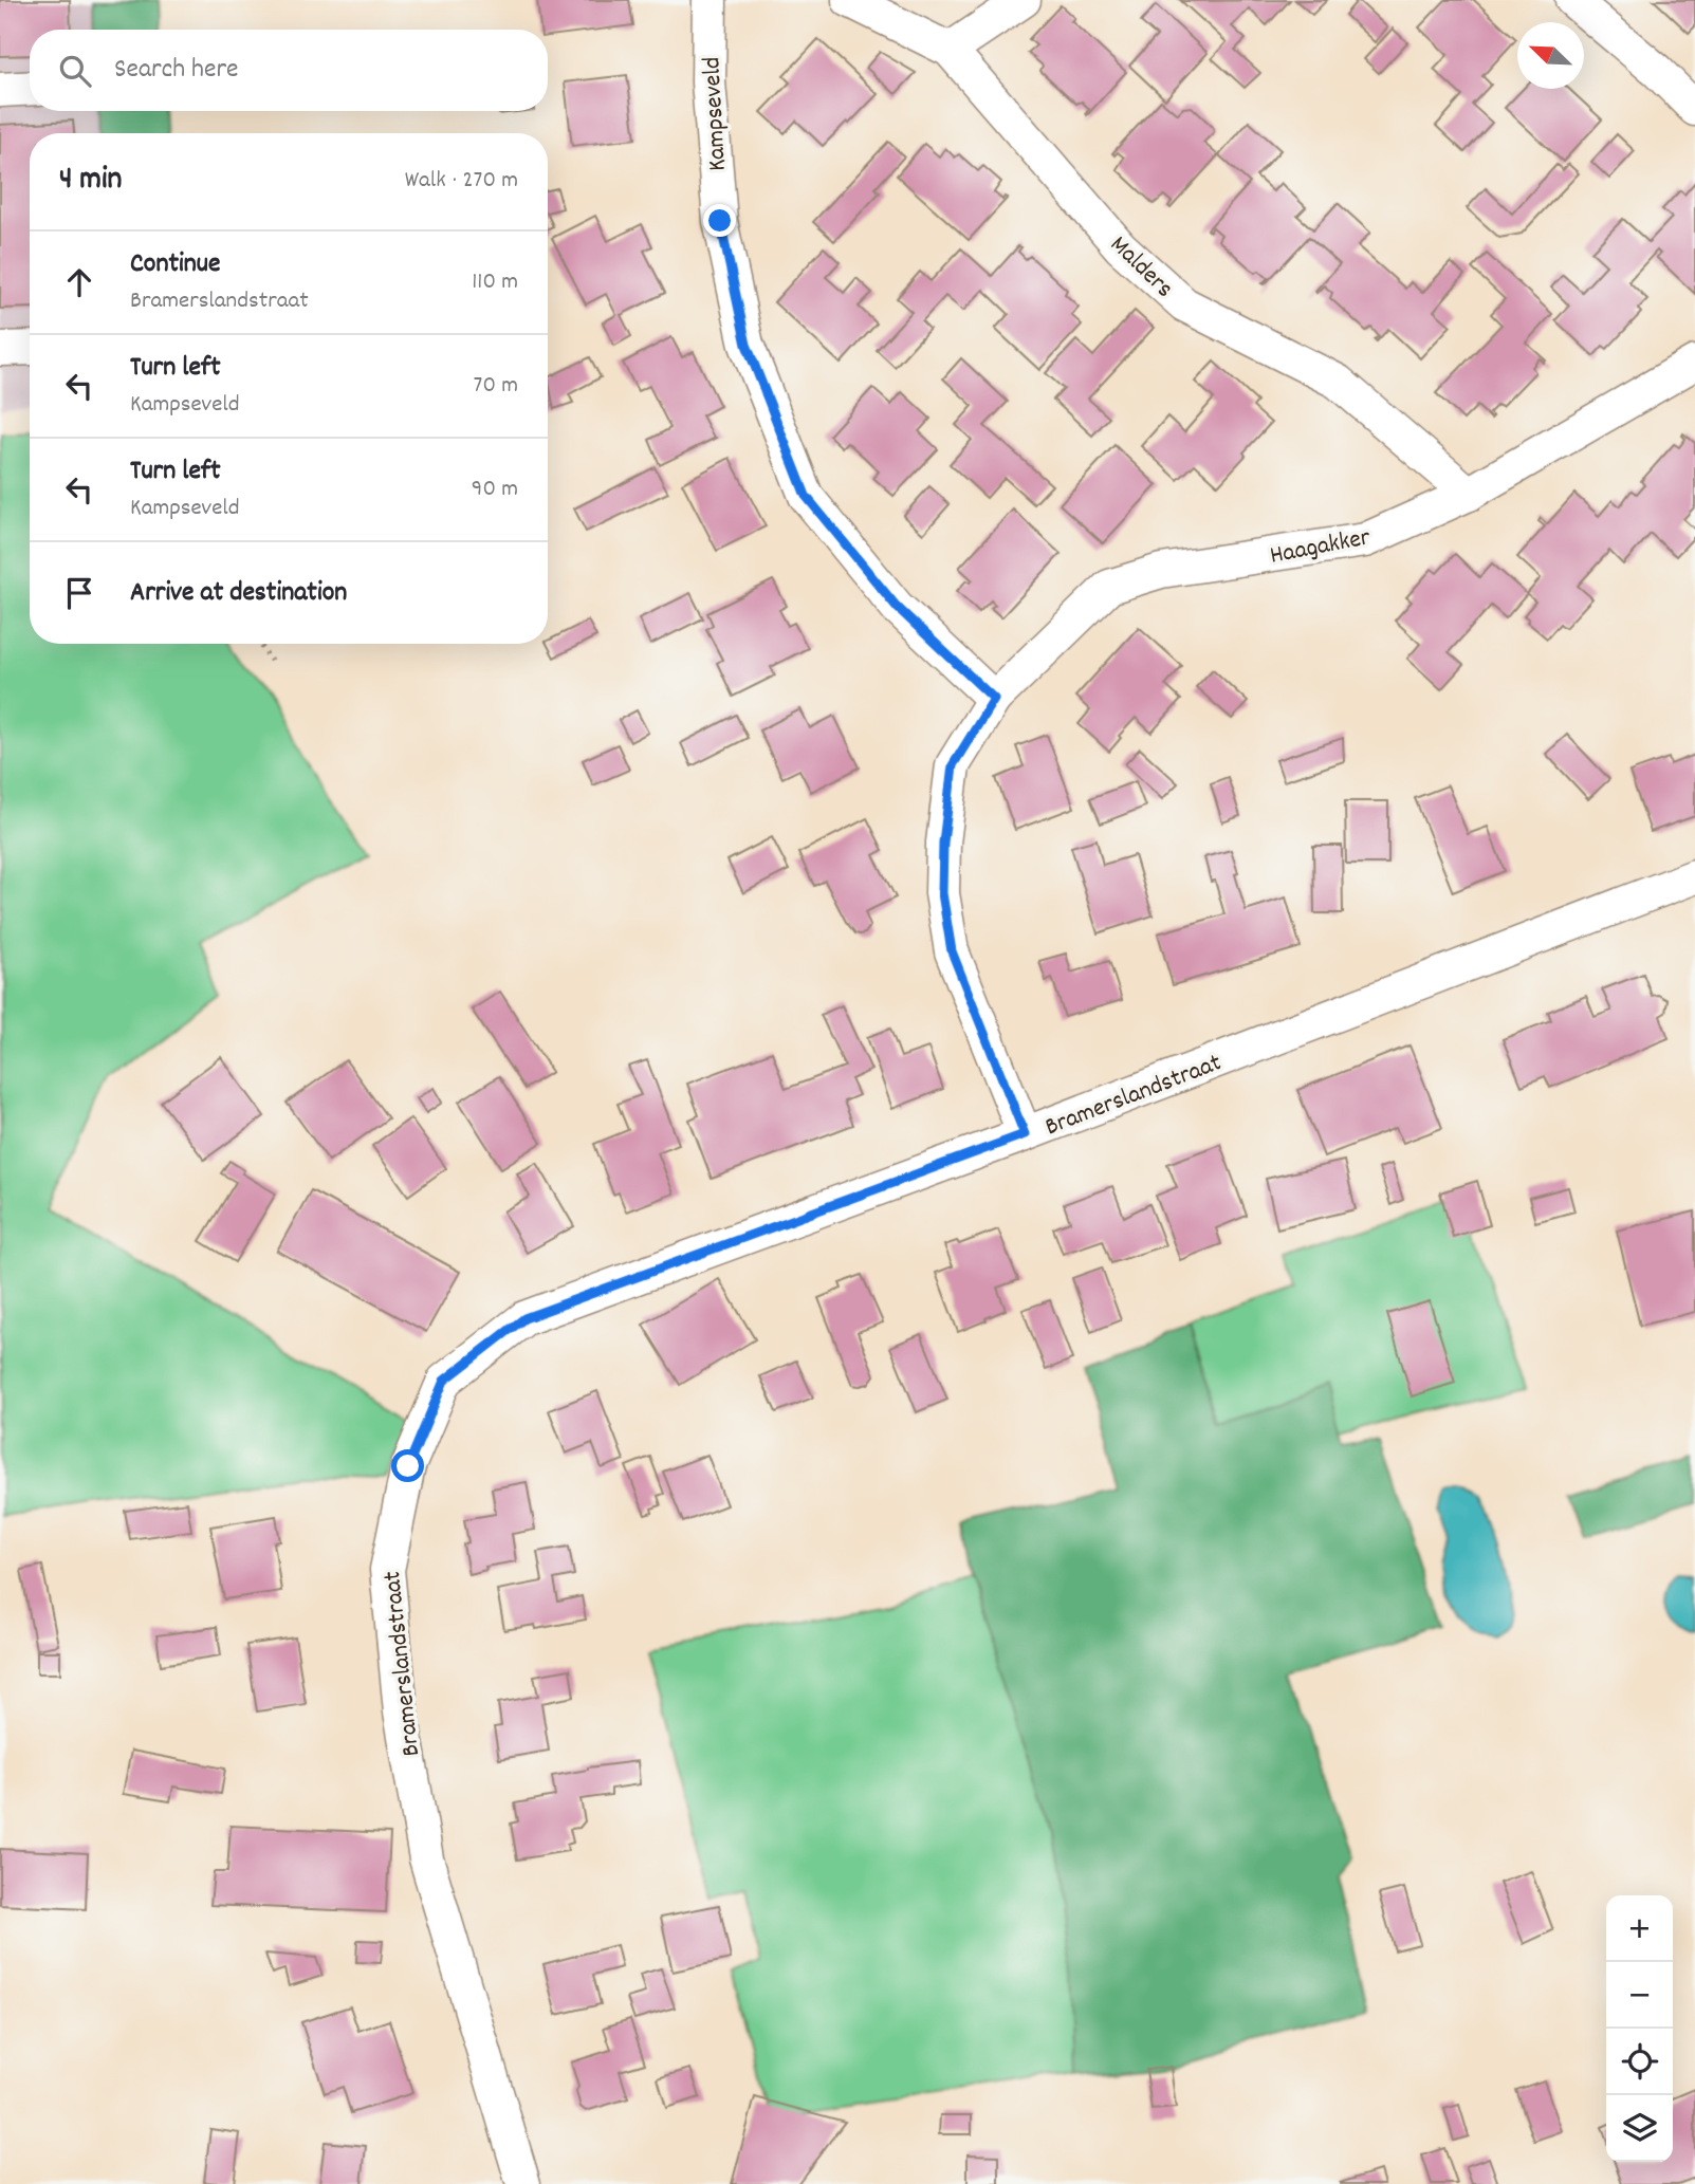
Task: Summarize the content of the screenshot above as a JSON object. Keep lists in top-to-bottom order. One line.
{"streets":{"street":["Kampseveld","Malders","Haagakker","Bramerslandstraat"]},"crossings":[["Kampseveld","Haagakker"],["Malders","Haagakker"]],"north":"top left","page":{"search":"Search here","heading":["4 min","Walk · 270 m"],"list":[["Continue","Bramerslandstraat","110 m"],["Turn left","Kampseveld","70 m"],["Turn left","Kampseveld","90 m"],"Arrive at destination"],"map_buttons":["+","−"]}}
